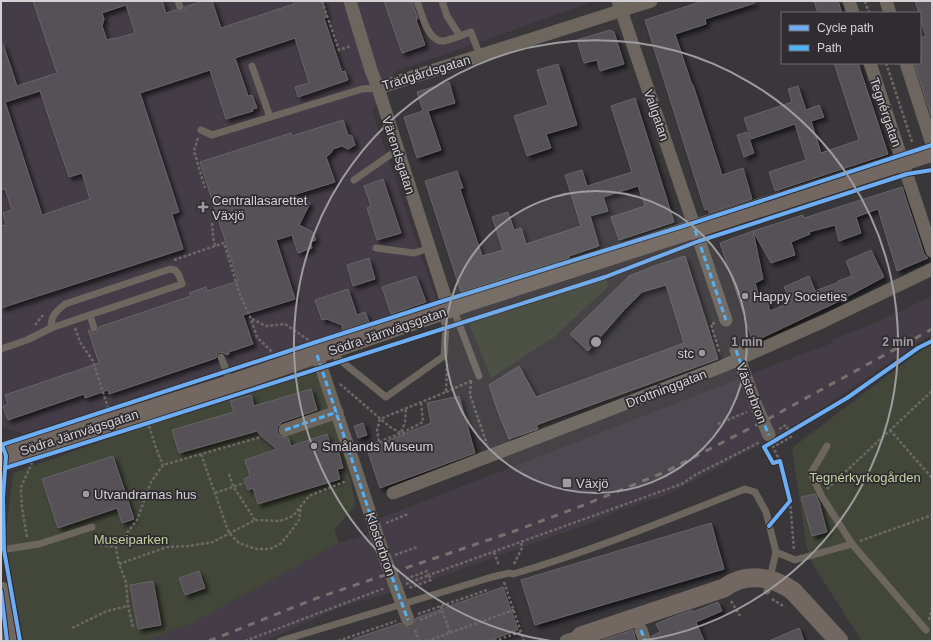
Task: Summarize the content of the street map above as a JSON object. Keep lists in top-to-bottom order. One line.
{"streets":{"street":["Trädgårdsgatan","Tegnérgatan","Vallgatan","Värendsgatan","Södra Järnvägsgatan","Drottninggatan","Västerbron","Klosterbron"]},"crossings":[["Trädgårdsgatan","Vallgatan"],["Trädgårdsgatan","Värendsgatan"],["Tegnérgatan","Södra Järnvägsgatan"],["Vallgatan","Södra Järnvägsgatan"],["Värendsgatan","Södra Järnvägsgatan"],["Södra Järnvägsgatan","Klosterbron"]],"parks":["Tegnérkyrkogården","Museiparken"],"places":{"health":["Centrallasarettet Växjö"],"other":["Happy Societies","stc","Smålands Museum","Utvandrarnas hus"],"transit":["Växjö"]},"legend":["Cycle path","Path"],"rings":["1 min","2 min"]}
